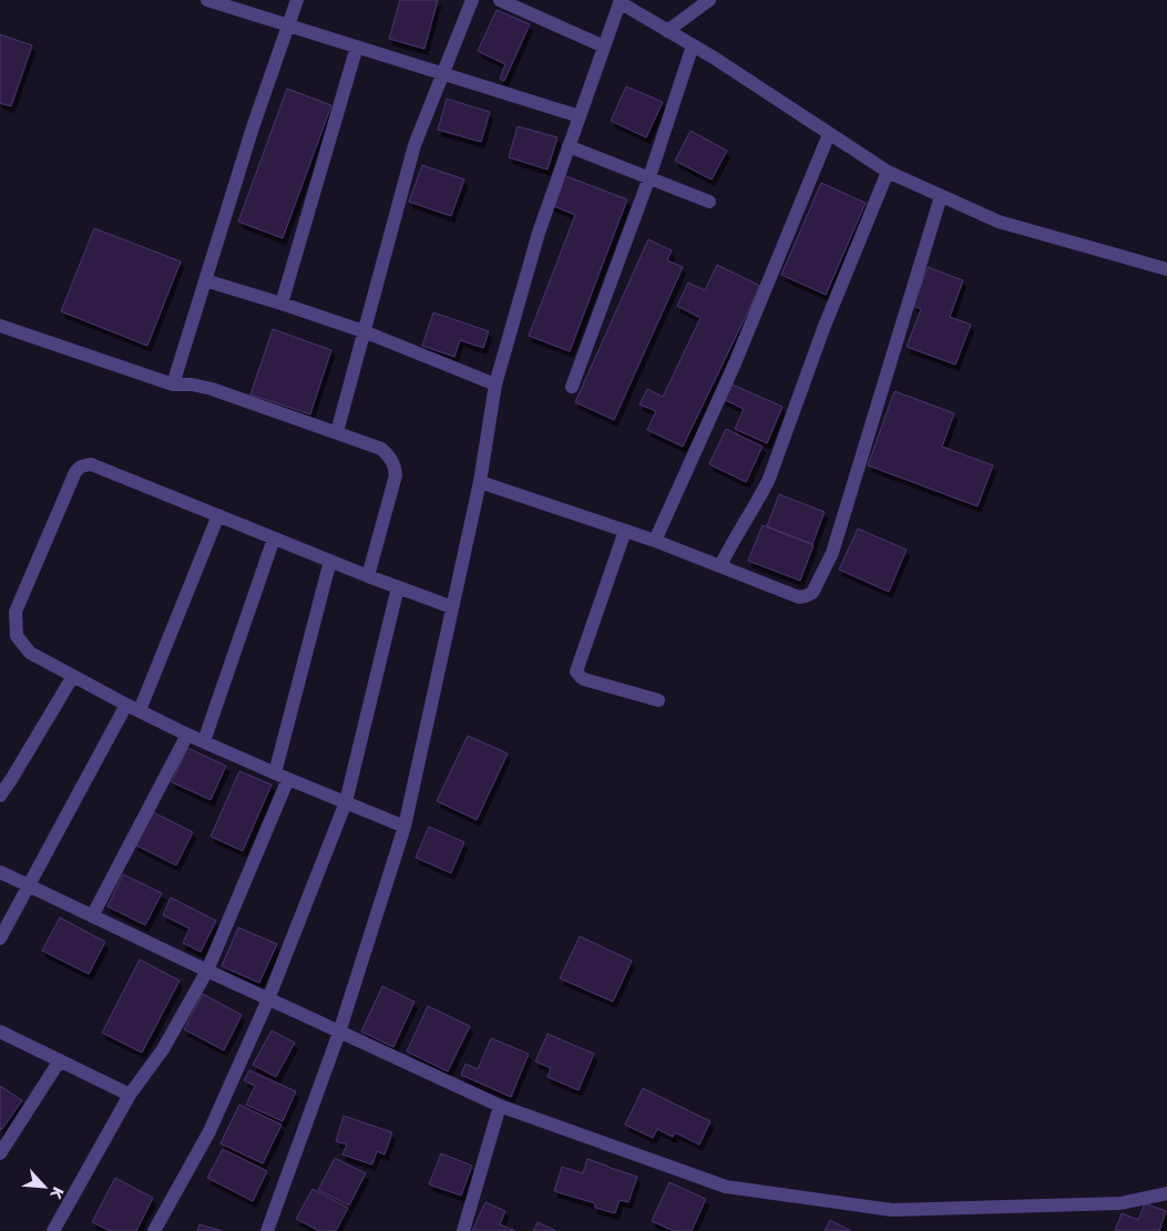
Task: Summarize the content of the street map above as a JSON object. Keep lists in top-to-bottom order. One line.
{"north":"bottom right"}
